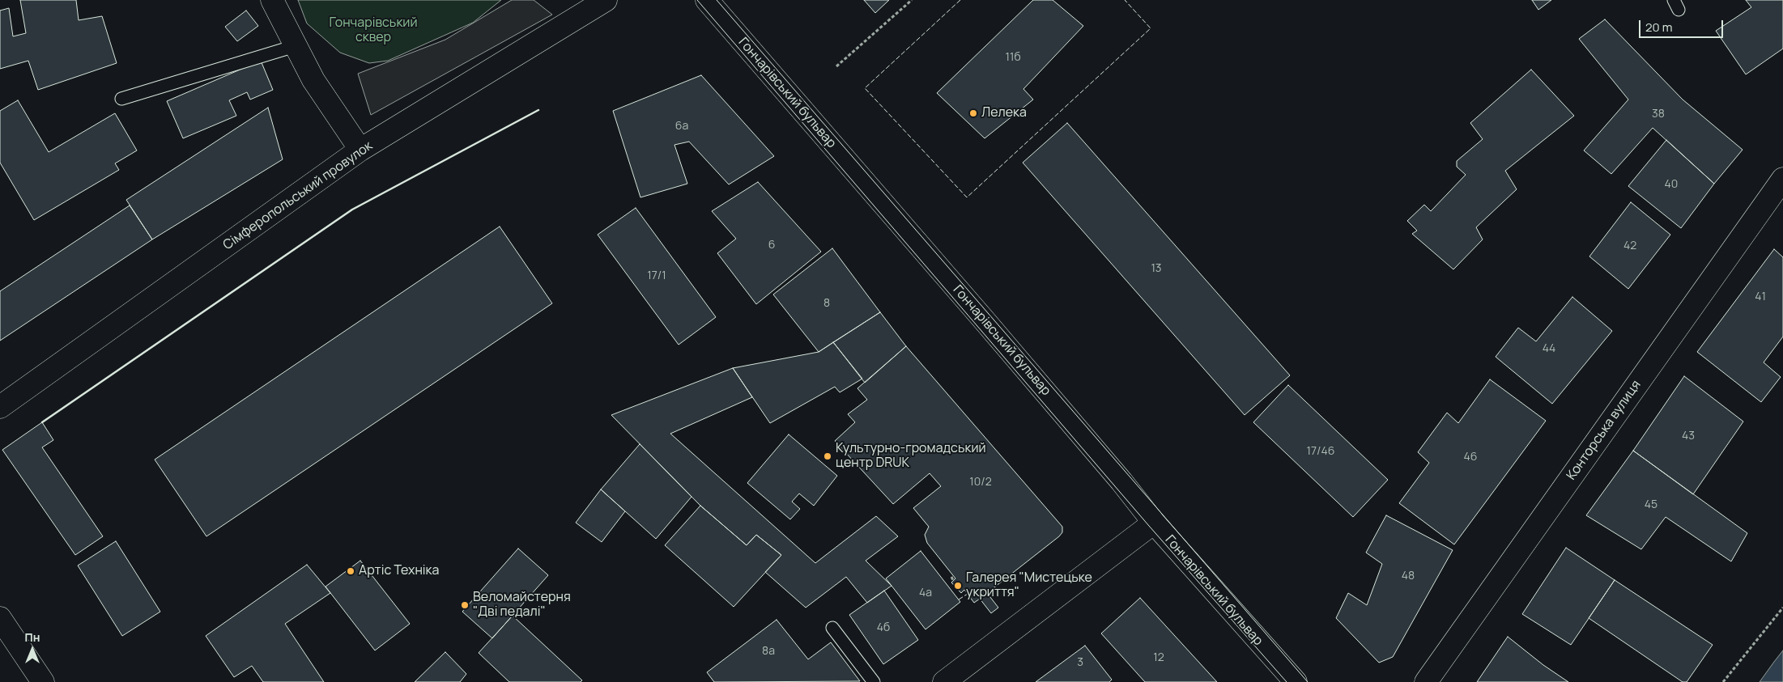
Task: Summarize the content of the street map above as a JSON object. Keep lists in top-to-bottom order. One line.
{"streets":{"street":["Гончарівський бульвар","Сімферопольський провулок","Конторська вулиця"]},"parks":["Гончарівський сквер"],"places":["Лелека","Культурно-громадський центр DRUK","Артіс Техніка","Галерея \"Мистецьке укриття\"","Веломайстерня \"Дві педалі\""],"house_numbers":["11б","38","6а","40","6","42","13","17/1","41","8","44","43","17/46","46","10/2","45","48","4а","4б","8а","12","3"],"scale_bar":"20 m","north":"top"}
